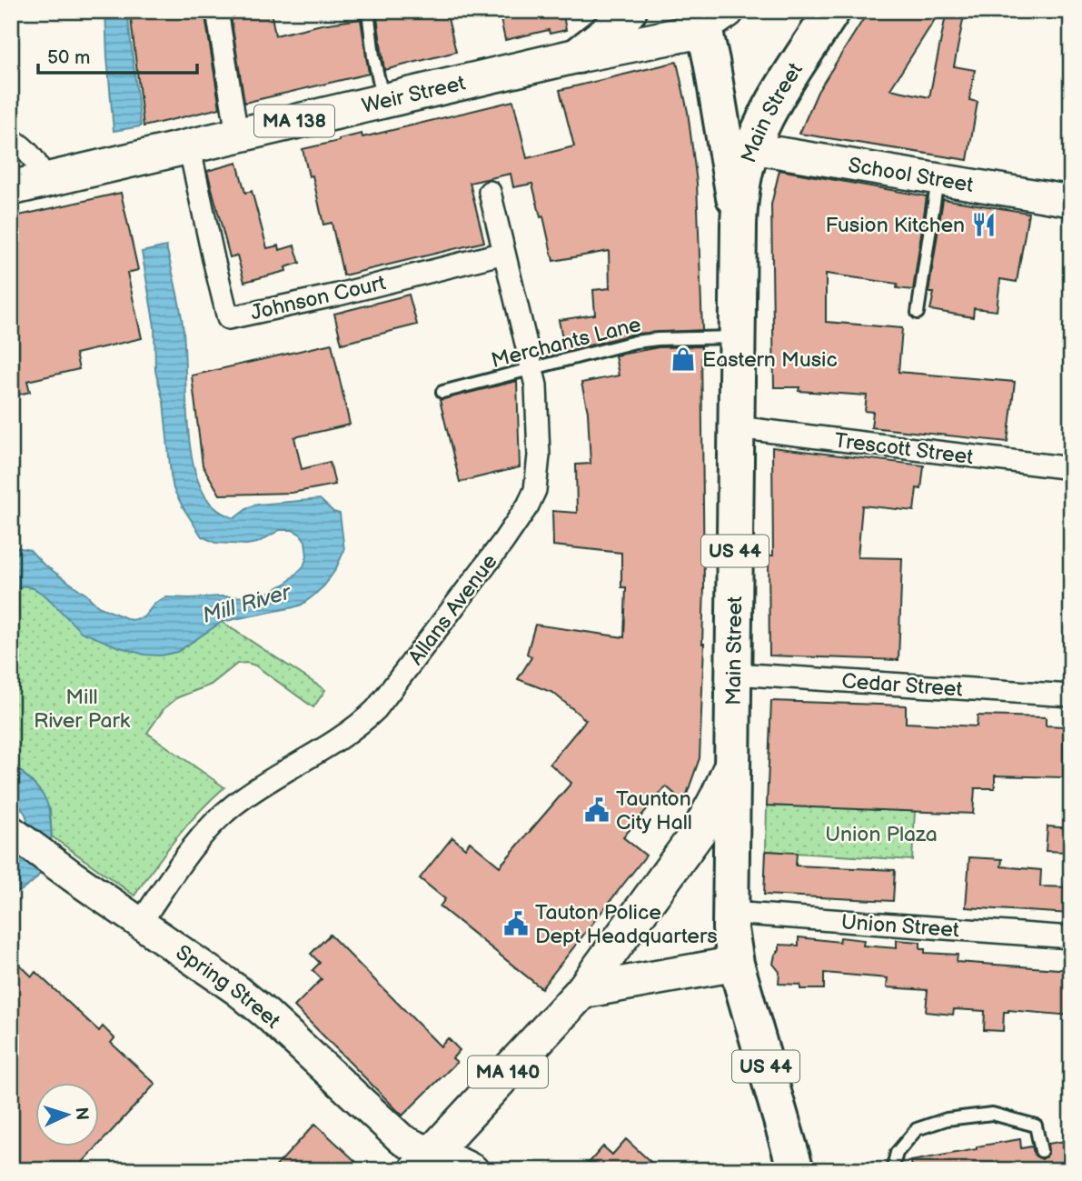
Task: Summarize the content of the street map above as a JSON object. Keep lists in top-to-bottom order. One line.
{"streets":{"highway":["Main Street","MA 138","US 44"],"main road":["Weir Street","School Street","Spring Street","MA 140"],"street":["Johnson Court","Trescott Street","Allans Avenue","Cedar Street","Union Street"],"lane":["Merchants Lane"]},"crossings":[["Weir Street","Main Street"],["Weir Street","MA 138"],["Weir Street","Johnson Court"],["Main Street","School Street"],["Main Street","Merchants Lane"],["Main Street","Trescott Street"],["Main Street","US 44"],["Main Street","Cedar Street"],["Main Street","Union Street"],["Main Street","MA 140"],["Johnson Court","Allans Avenue"],["Merchants Lane","Allans Avenue"],["Allans Avenue","Spring Street"],["Spring Street","MA 140"]],"water":["Mill River"],"parks":["Mill River Park","Union Plaza"],"places":{"restaurant":["Fusion Kitchen"],"shop":["Eastern Music"],"public building":["Taunton City Hall","Tauton Police Dept Headquarters"]},"scale_bar":"50 m","north":"right"}
